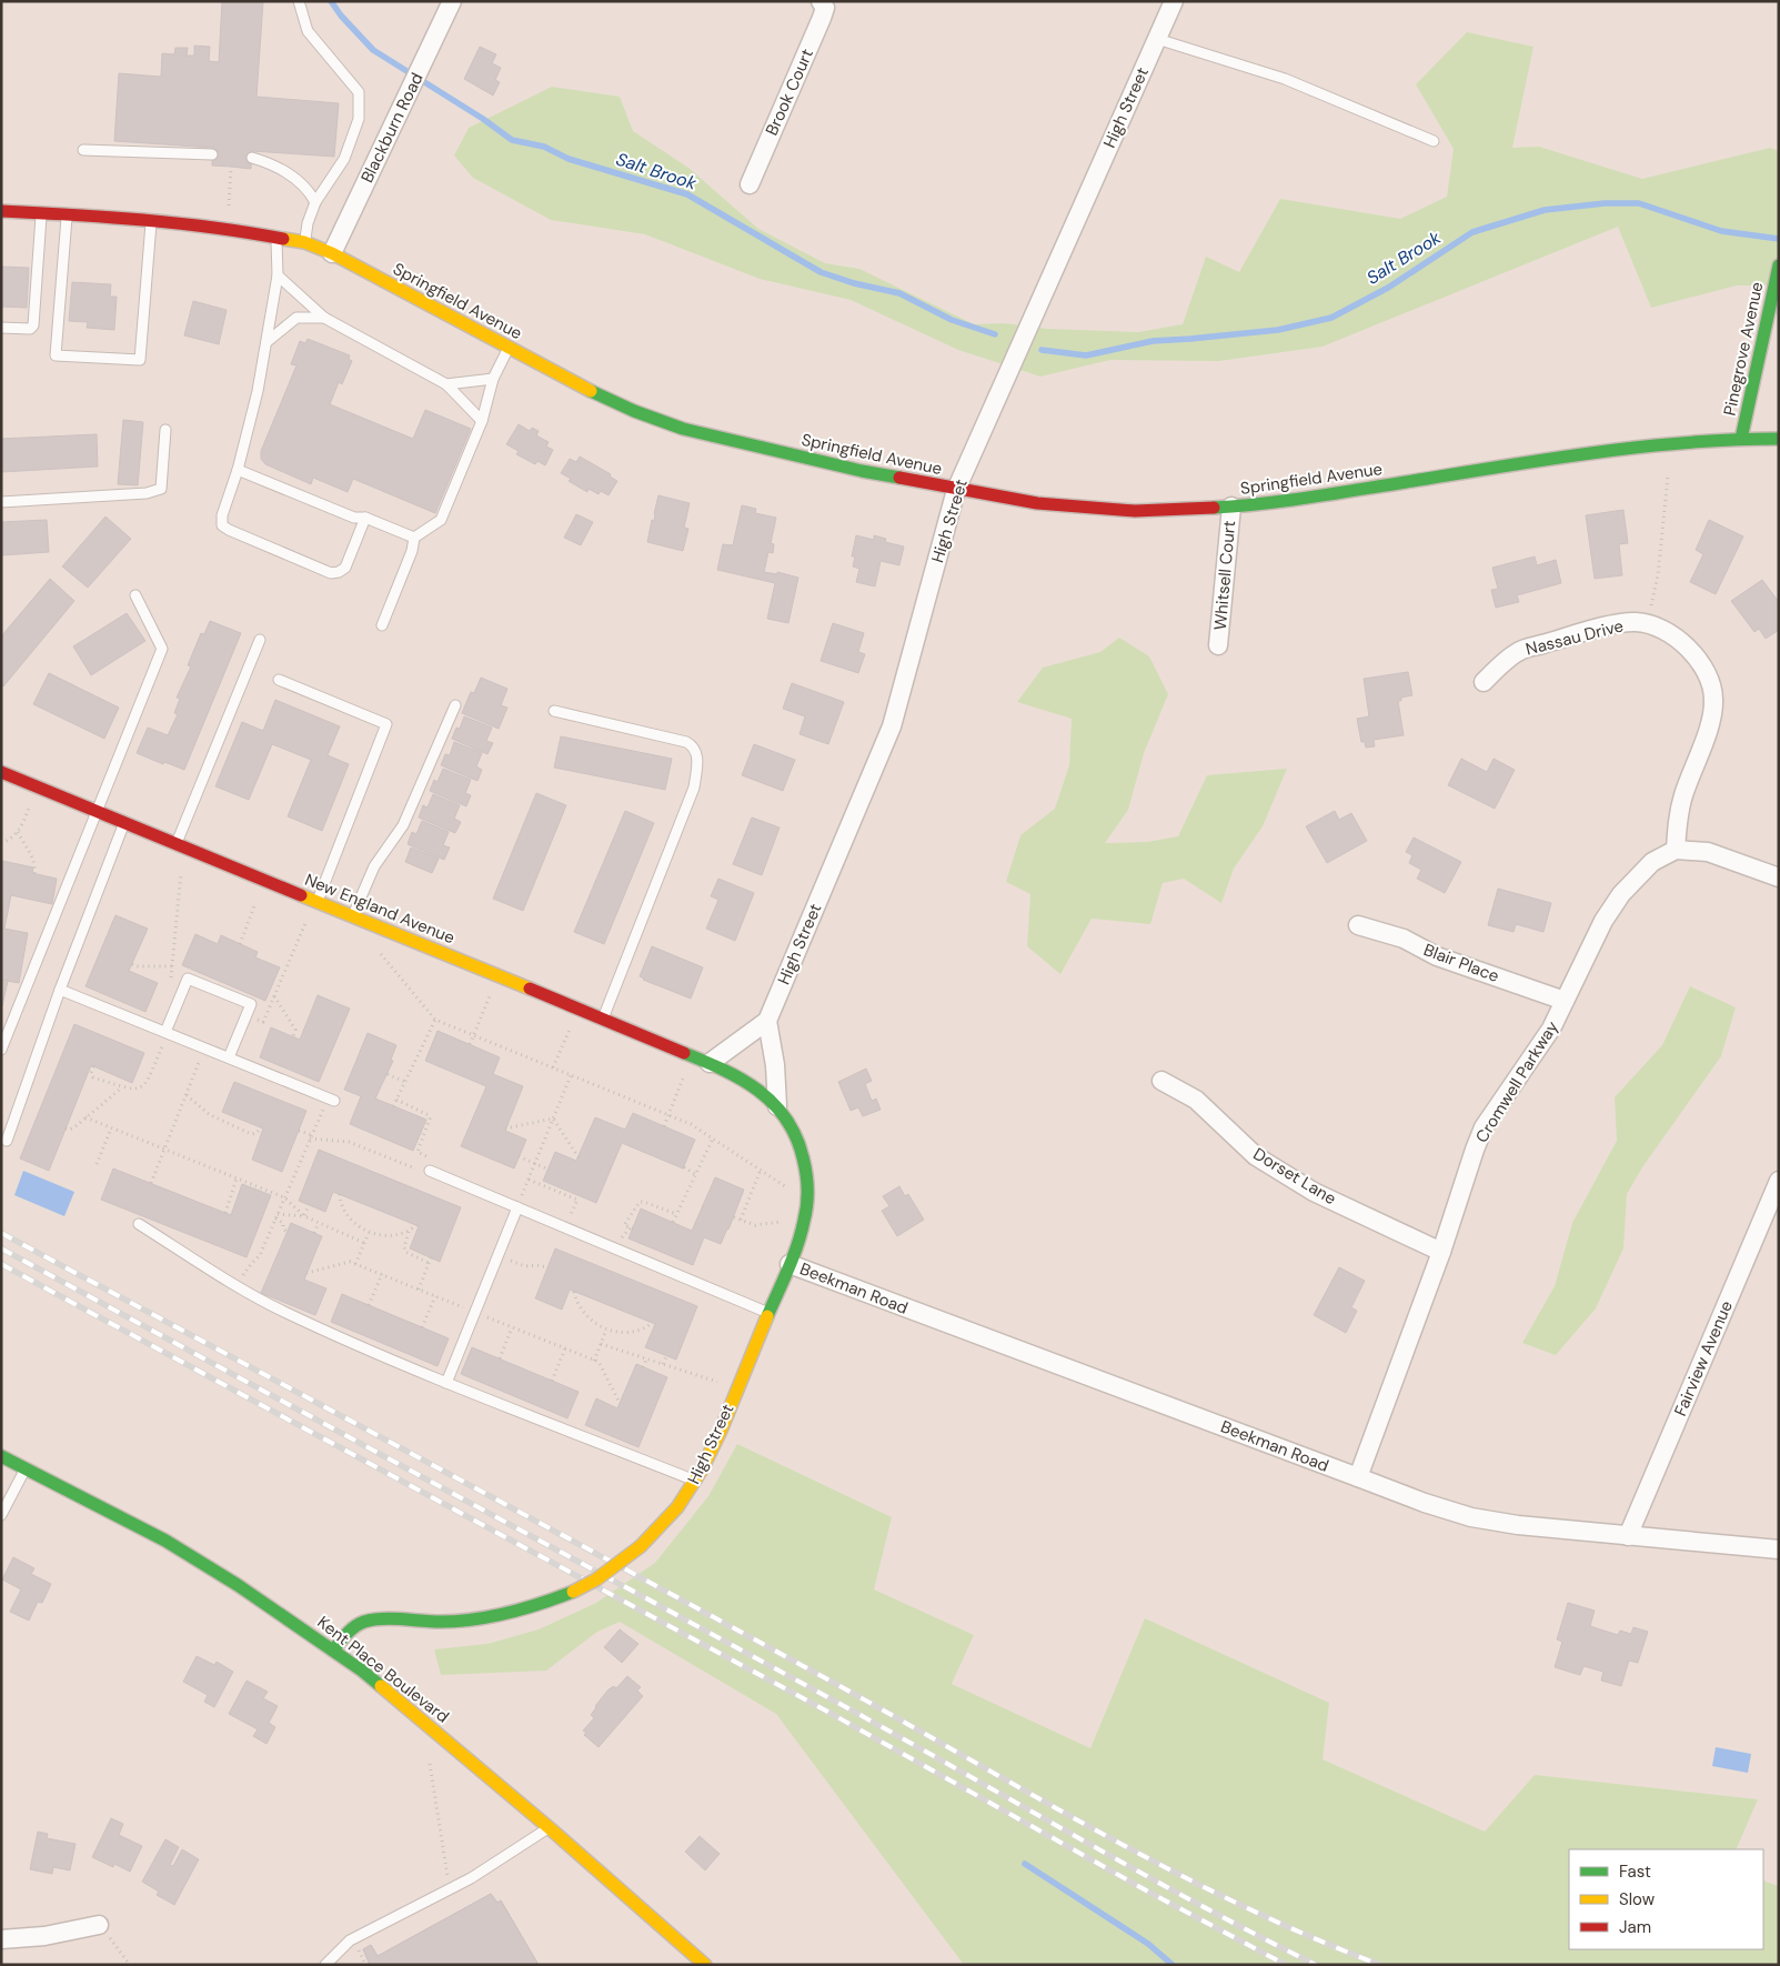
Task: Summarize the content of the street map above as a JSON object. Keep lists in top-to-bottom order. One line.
{"streets":{"street":["Brook Court","High Street","Blackburn Road","Springfield Avenue","Pinegrove Avenue","Whitsell Court","Nassau Drive","New England Avenue","Blair Place","Cromwell Parkway","Dorset Lane","Beekman Road","Fairview Avenue","Kent Place Boulevard"]},"crossings":[["High Street","Springfield Avenue"],["High Street","New England Avenue"],["High Street","Beekman Road"],["High Street","Kent Place Boulevard"],["Blackburn Road","Springfield Avenue"],["Springfield Avenue","Pinegrove Avenue"],["Springfield Avenue","Whitsell Court"],["Nassau Drive","Cromwell Parkway"],["Blair Place","Cromwell Parkway"],["Cromwell Parkway","Dorset Lane"],["Cromwell Parkway","Beekman Road"],["Beekman Road","Fairview Avenue"]],"water":["Salt Brook"],"legend":["Fast","Slow","Jam"]}
